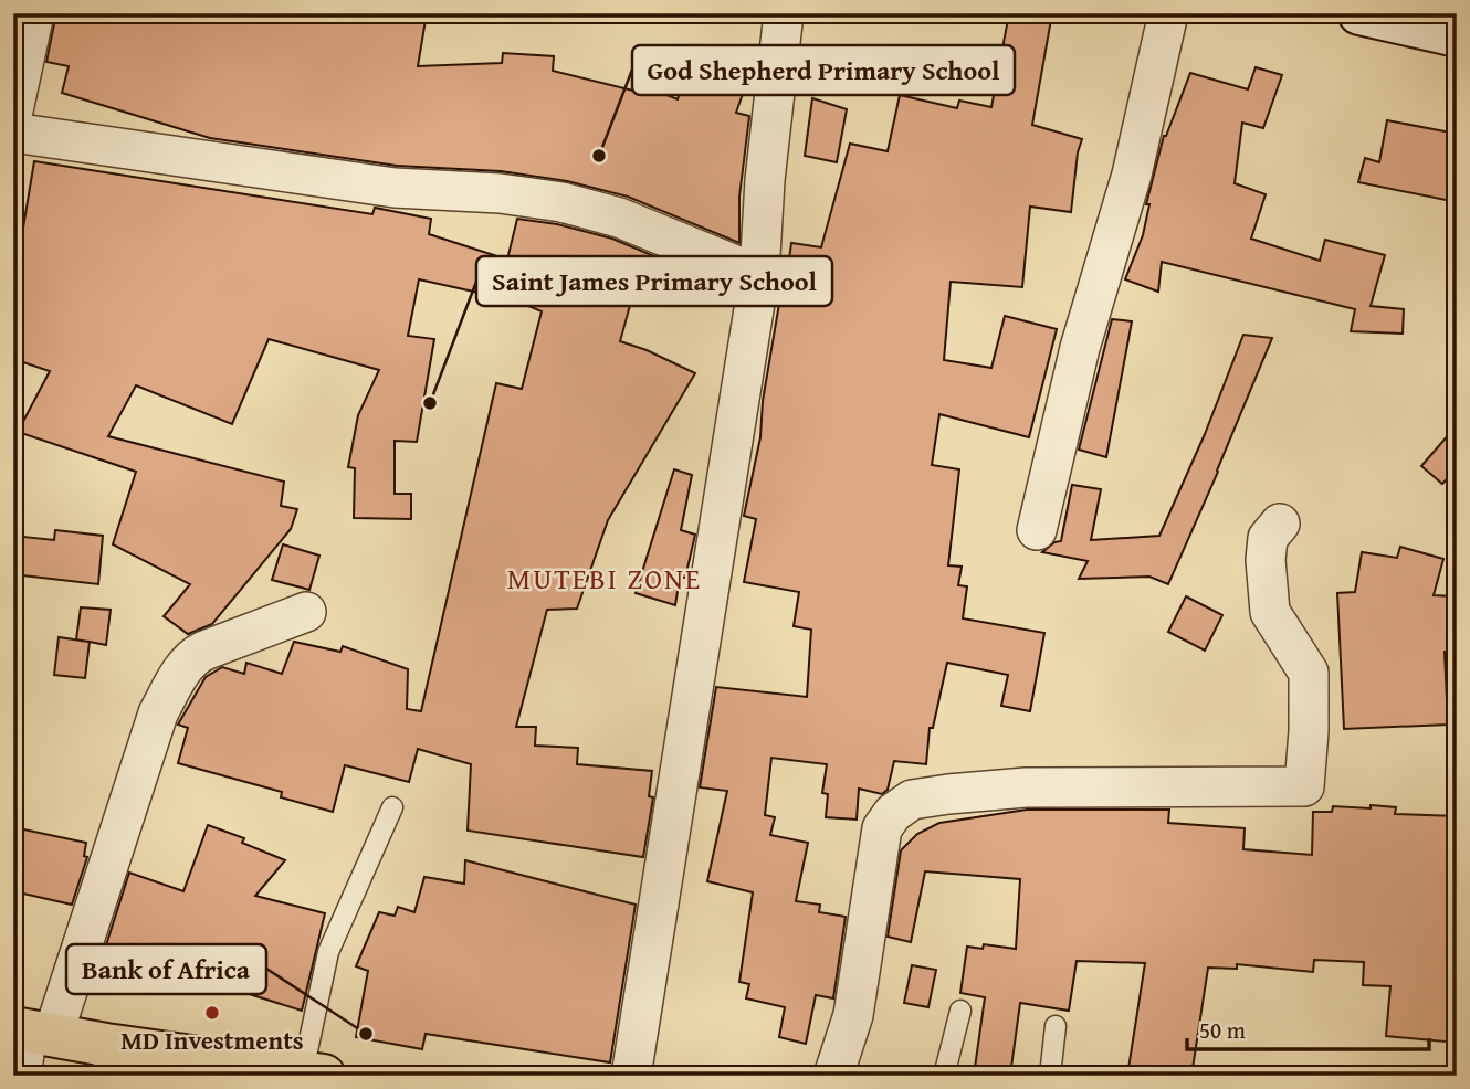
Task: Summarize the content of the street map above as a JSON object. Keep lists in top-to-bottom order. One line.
{"districts":["MUTEBI ZONE"],"places":["God Shepherd Primary School","Saint James Primary School","MD Investments","Bank of Africa"],"scale_bar":"50 m"}
